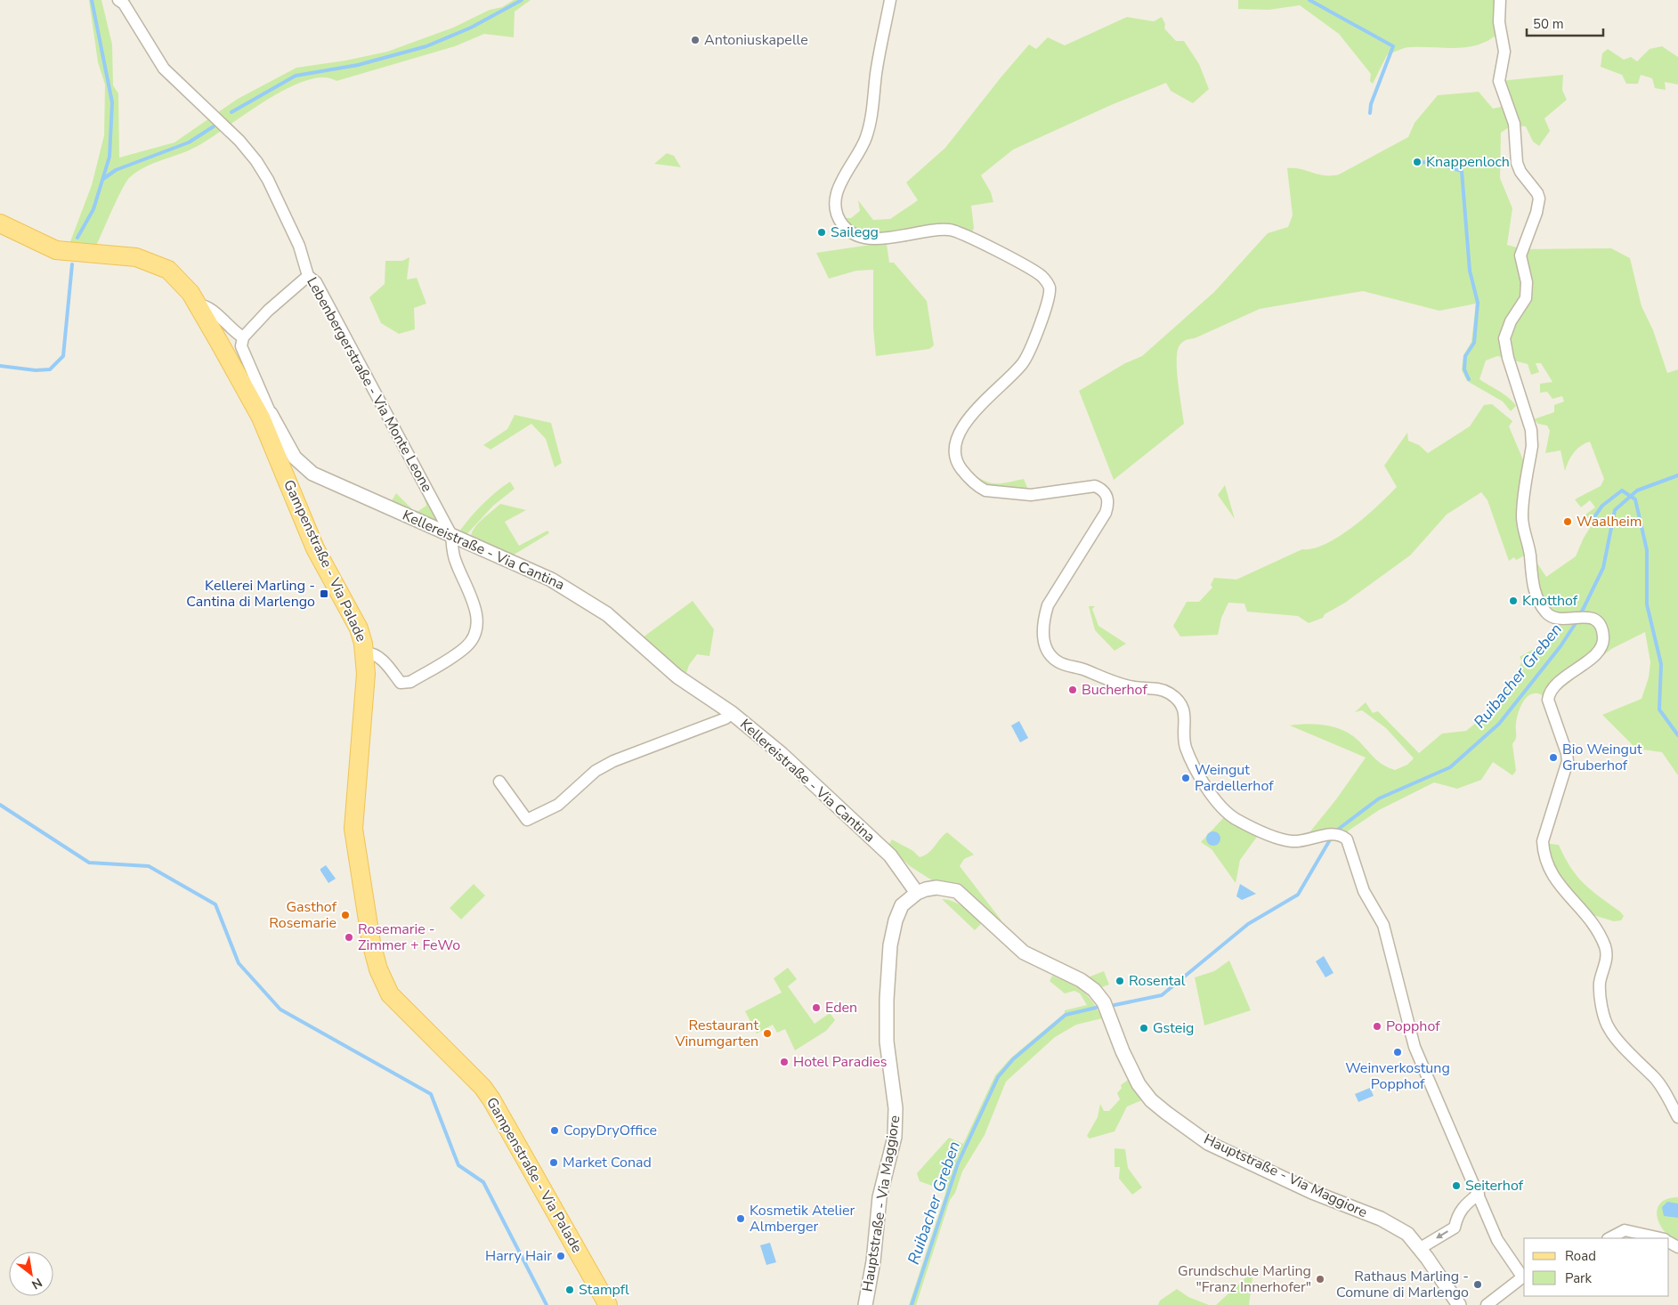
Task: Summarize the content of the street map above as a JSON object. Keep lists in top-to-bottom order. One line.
{"streets":{"main road":["Gampenstraße - Via Palade"],"street":["Lebenbergerstraße - Via Monte Leone","Kellereistraße - Via Cantina","Hauptstraße - Via Maggiore"]},"crossings":[["Lebenbergerstraße - Via Monte Leone","Kellereistraße - Via Cantina"],["Lebenbergerstraße - Via Monte Leone","Gampenstraße - Via Palade"],["Kellereistraße - Via Cantina","Gampenstraße - Via Palade"],["Kellereistraße - Via Cantina","Hauptstraße - Via Maggiore"]],"water":["Ruibacher Greben"],"places":{"other":["Antoniuskapelle","Knappenloch","Sailegg","Waalheim","Knotthof","Bucherhof","Bio Weingut Gruberhof","Weingut Pardellerhof","Gasthof Rosemarie","Rosemarie - Zimmer + FeWo","Rosental","Eden","Popphof","Gsteig","Restaurant Vinumgarten","Weinverkostung Popphof","Hotel Paradies","CopyDryOffice","Market Conad","Seiterhof","Kosmetik Atelier Almberger","Harry Hair","Grundschule Marling \"Franz Innerhofer\"","Rathaus Marling - Comune di Marlengo","Stampfl"],"transit":["Kellerei Marling - Cantina di Marlengo"]},"legend":["Road","Park"],"scale_bar":"50 m","north":"bottom right"}
